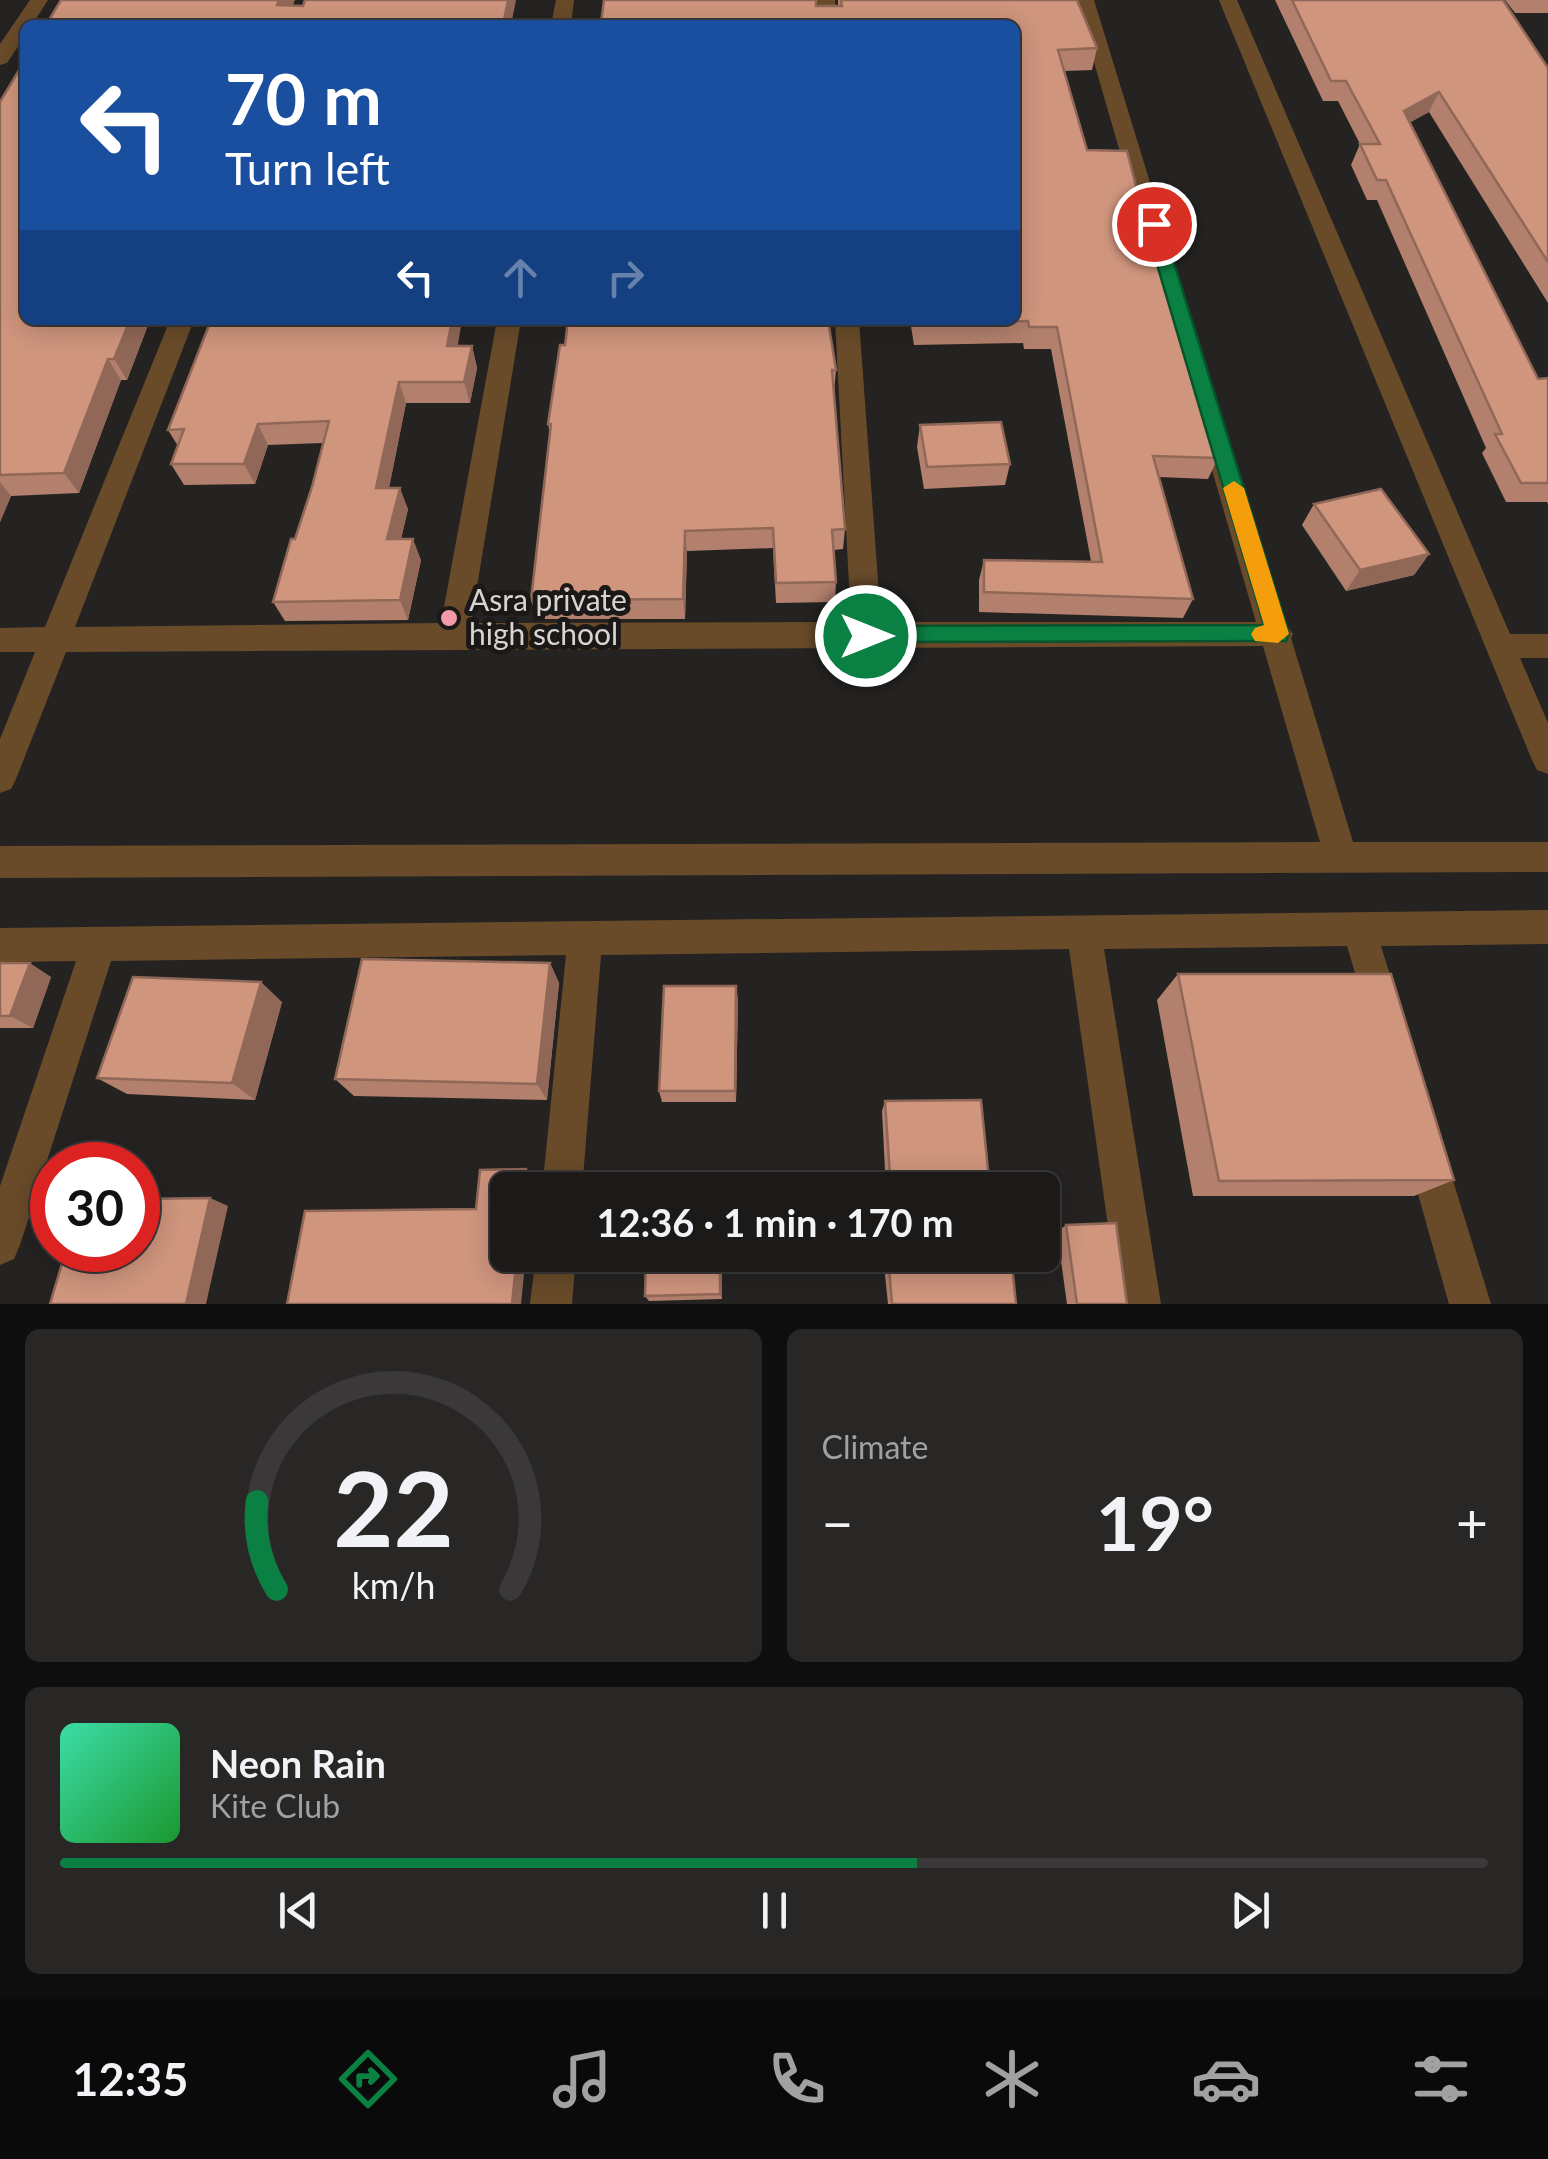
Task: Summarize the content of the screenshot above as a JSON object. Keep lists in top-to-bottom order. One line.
{"places":["Asra private high school"],"page":{"turn":["70 m","Turn left"],"limit":"30","trip":"12:36 · 1 min · 170 m","tile":"Climate","heat":["−","19°","+"],"song":["Neon Rain","Kite Club"],"tabs":"12:35","gauge":["22","km/h"]}}
